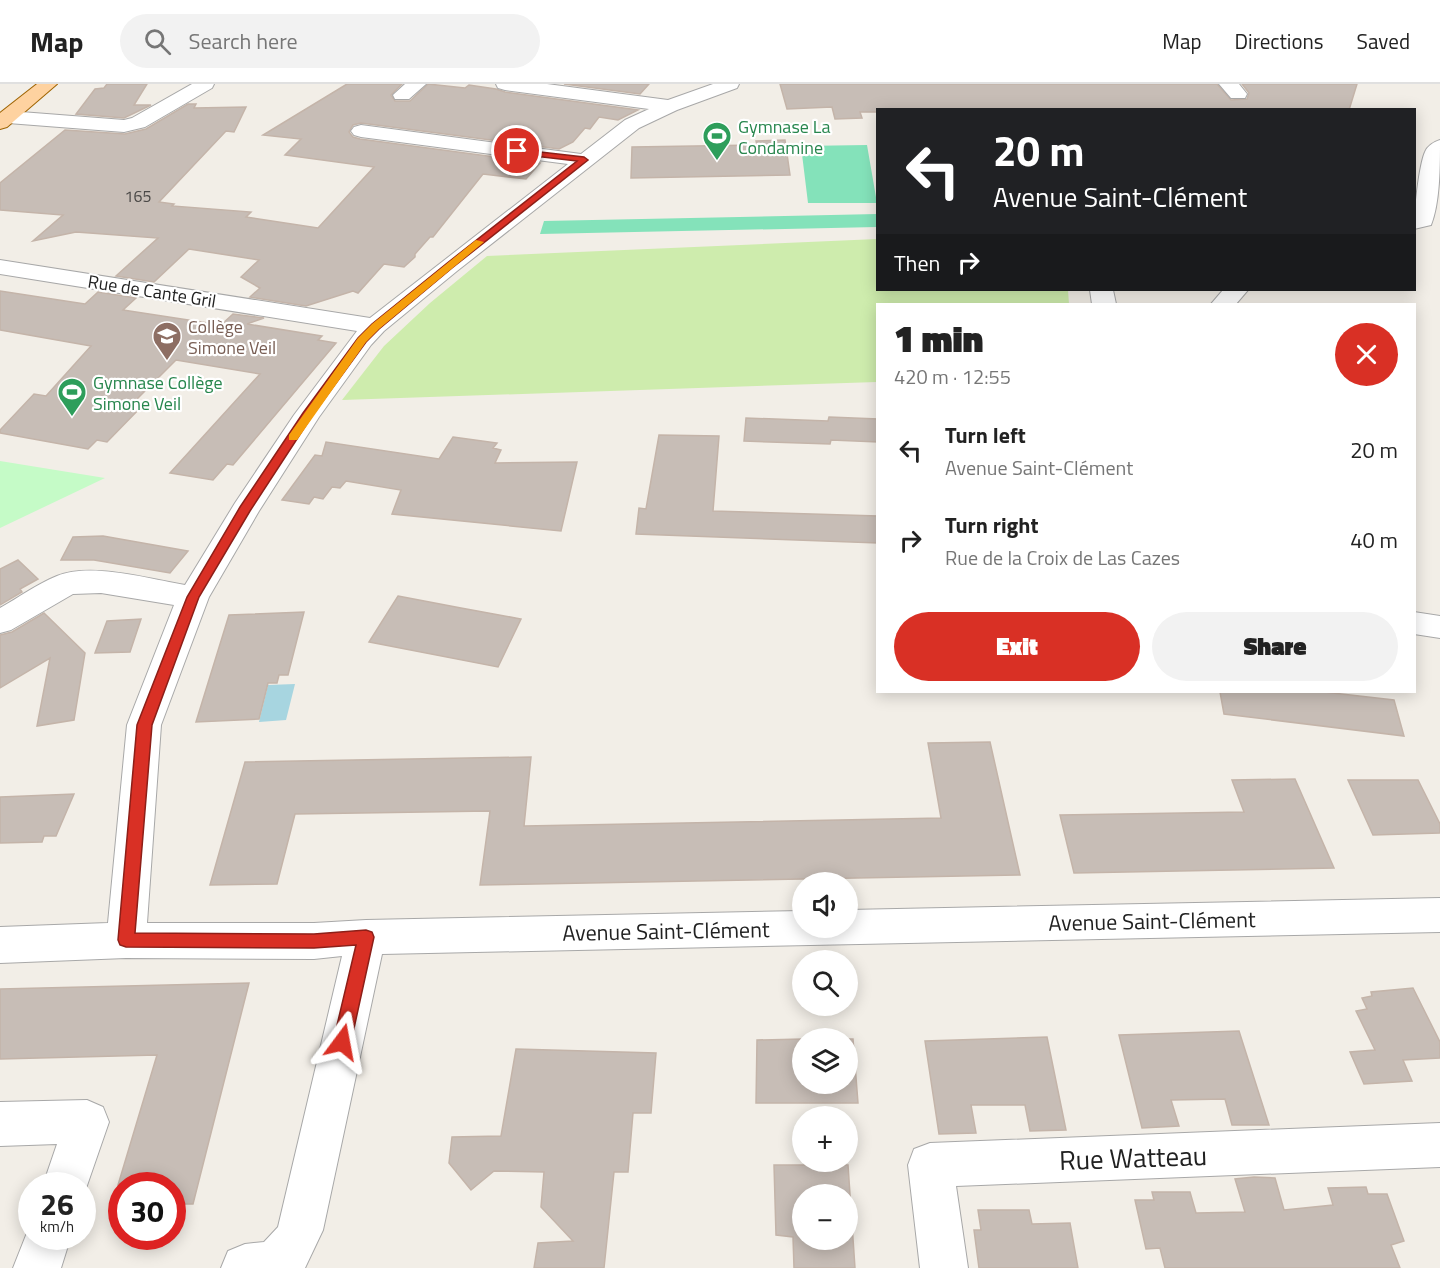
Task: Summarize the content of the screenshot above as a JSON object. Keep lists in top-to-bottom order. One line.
{"streets":{"street":["Rue de Cante Gril","Avenue Saint-Clément","Rue Watteau"]},"places":{"sports":["Gymnase La Condamine","Gymnase Collège Simone Veil"],"school or university":["Collège Simone Veil"]},"house_numbers":["165"],"page":{"header":"Map","search":"Search here","nav":["Map","Directions","Saved"],"turn":["20 m","Avenue Saint-Clément"],"then":"Then","heading":["1 min","420 m · 12:55"],"list":[{"name":"Turn left","note":"Avenue Saint-Clément","value":"20 m"},{"name":"Turn right","note":"Rue de la Croix de Las Cazes","value":"40 m"}],"buttons":["Exit","Share"],"map_buttons":["+","−"],"speed":"26 km/h","limit":"30"}}
